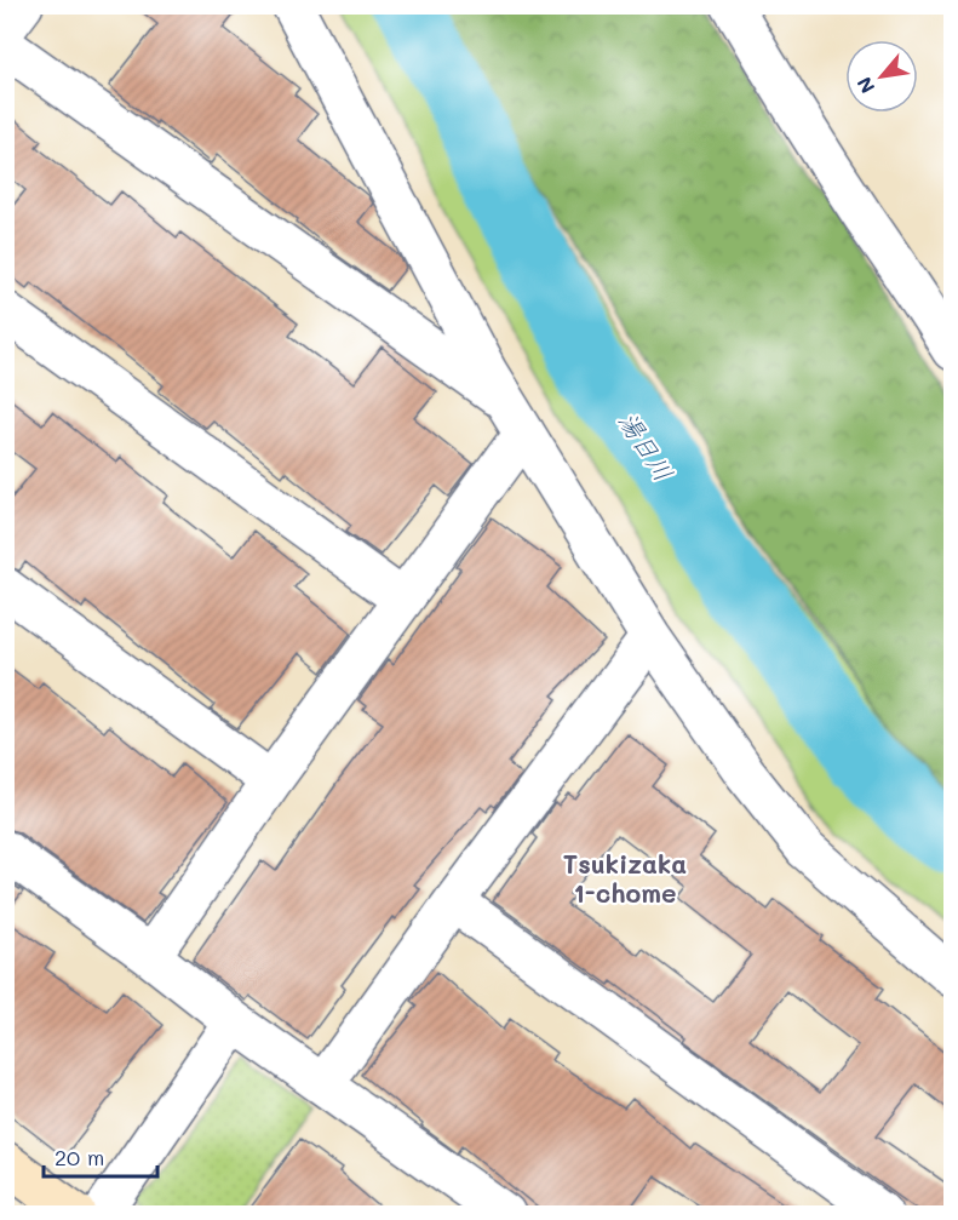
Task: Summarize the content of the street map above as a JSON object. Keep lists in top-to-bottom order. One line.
{"districts":["Tsukizaka 1-chome"],"water":["湯日川"],"scale_bar":"20 m","north":"bottom left"}
